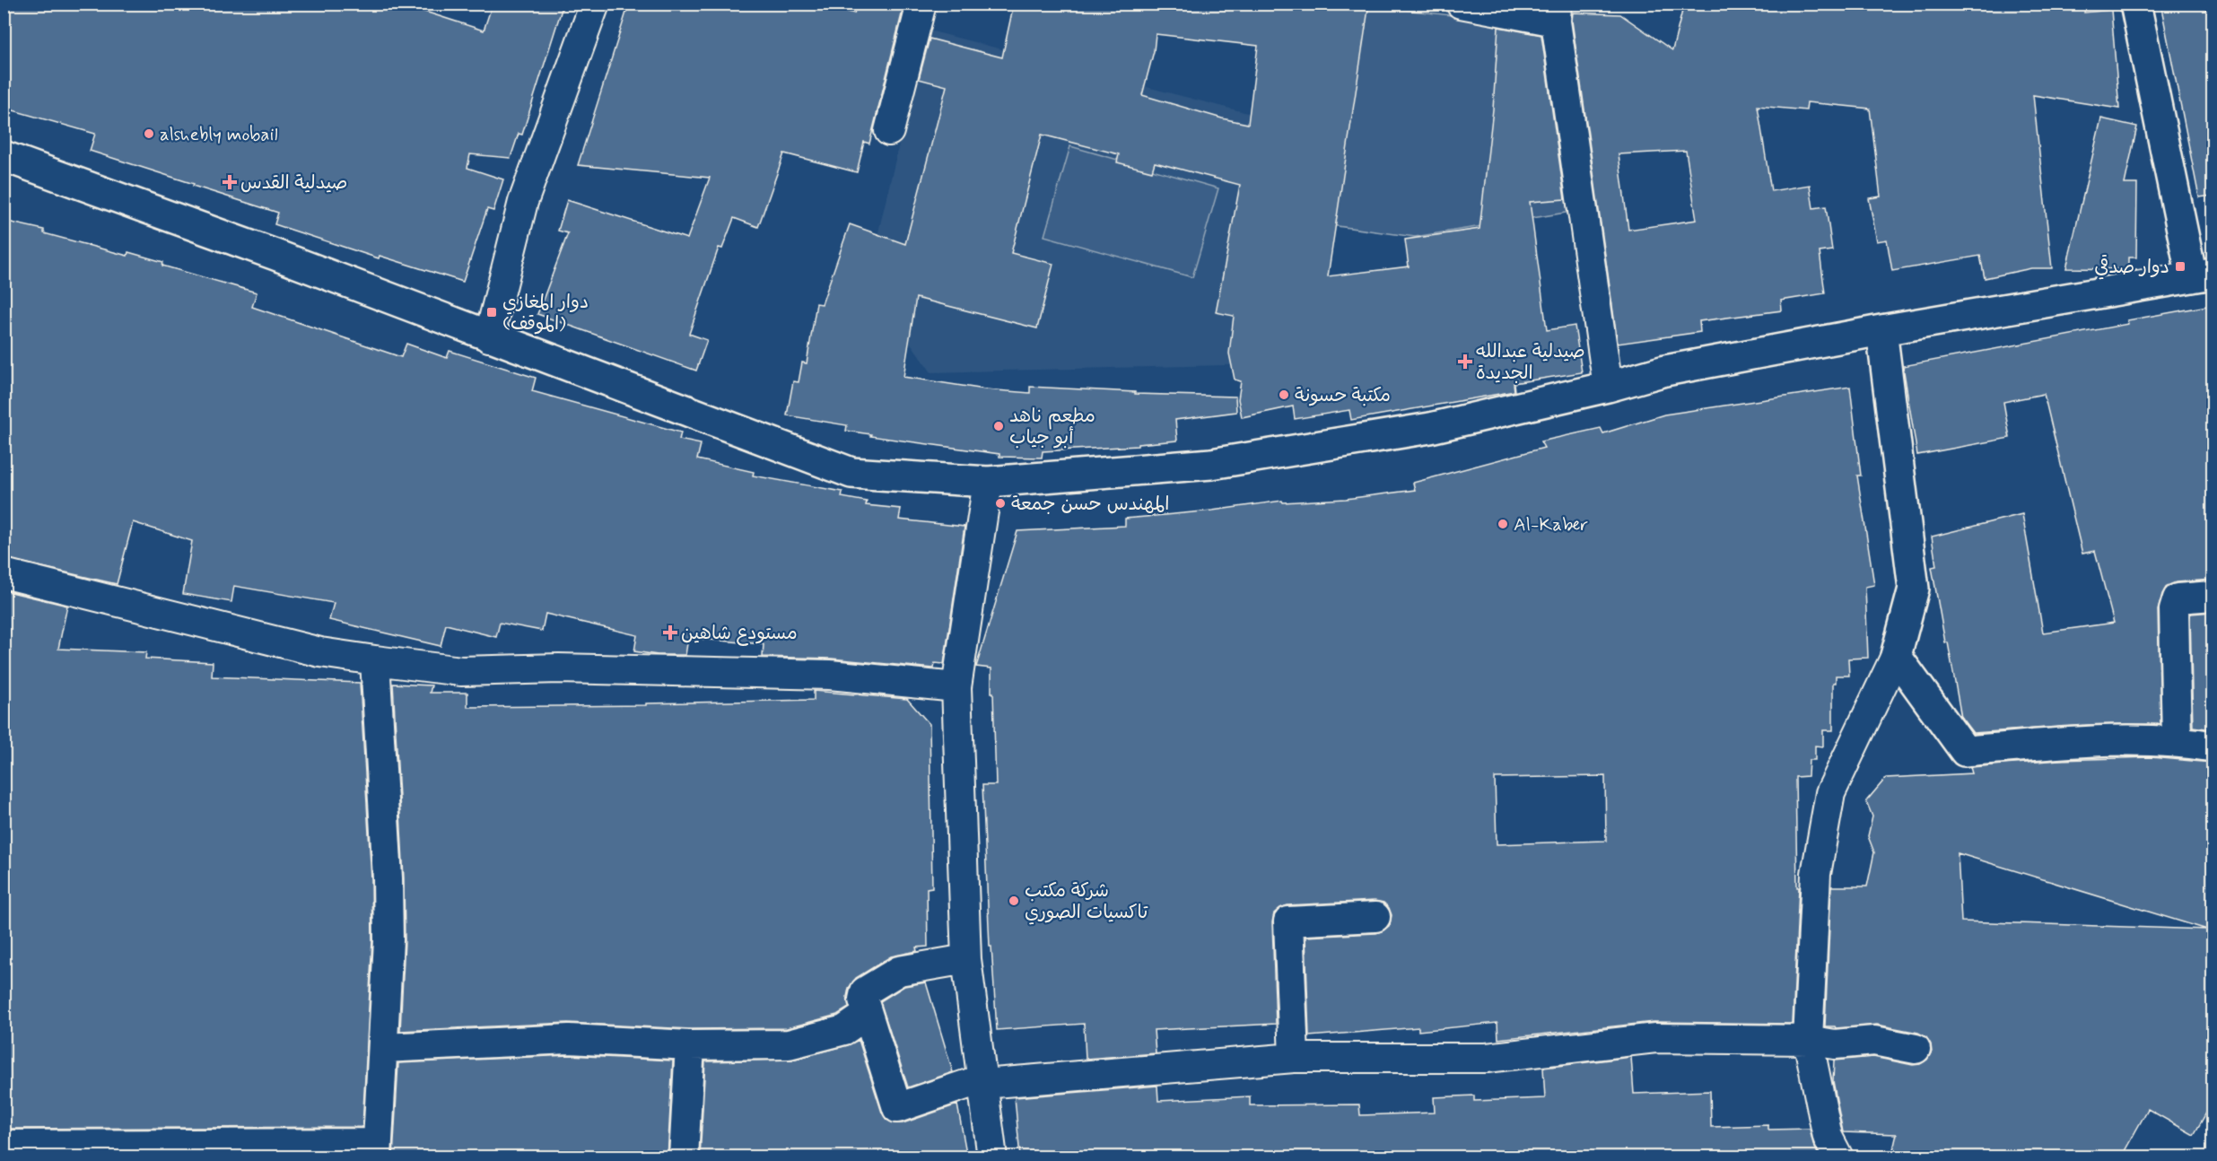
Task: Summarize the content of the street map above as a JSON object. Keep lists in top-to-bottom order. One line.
{"places":{"other":["alshebly mobail","مكتبة حسونة","مطعم ناهد أبو جياب","المهندس حسن جمعة","Al-Kaber","شركة مكتب تاكسيات الصوري"],"health":["صيدلية القدس","صيدلية عبدالله الجديدة","مستودع شاهين"],"transit":["دوار صدقي","دوار المغازي (الموقف)"]}}
